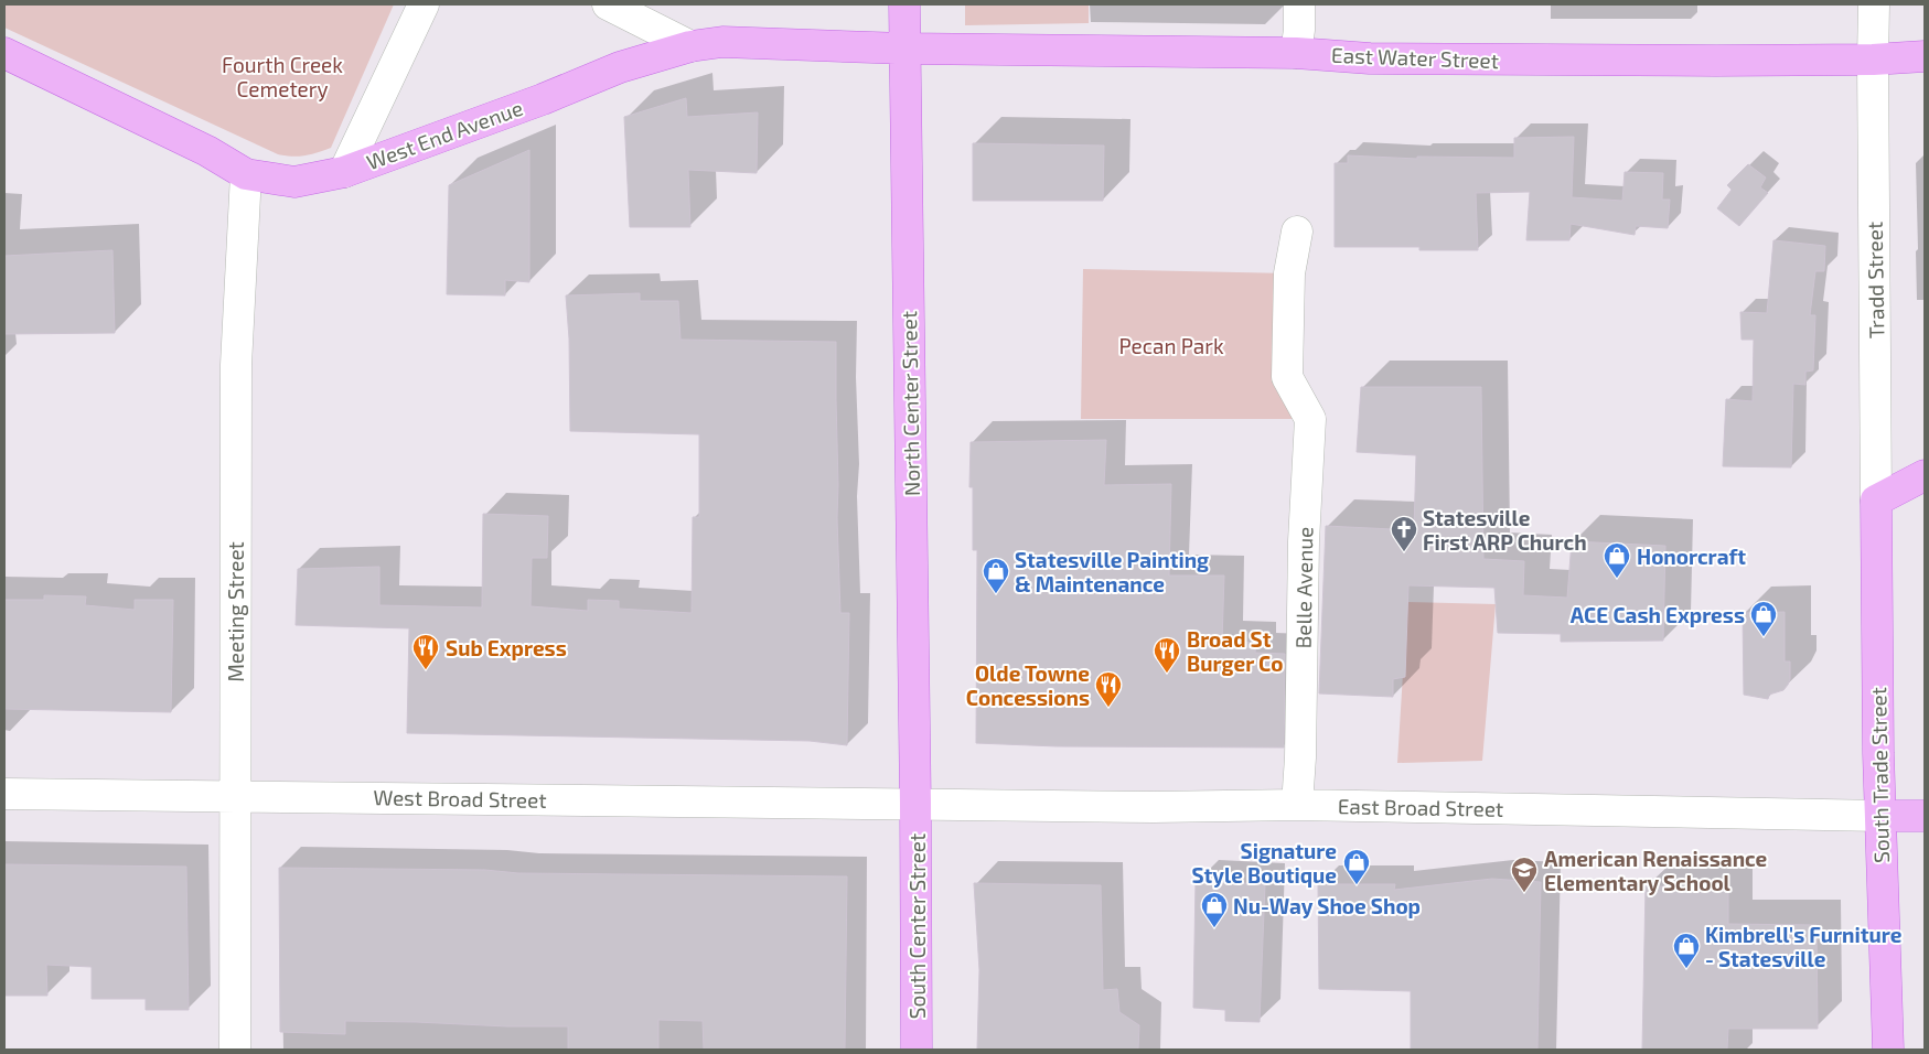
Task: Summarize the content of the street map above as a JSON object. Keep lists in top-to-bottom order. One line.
{"streets":{"main road":["East Water Street","West End Avenue","North Center Street","South Trade Street","East Broad Street","South Center Street"],"street":["Tradd Street","Belle Avenue","Meeting Street","West Broad Street"]},"crossings":[["East Water Street","West End Avenue"],["East Water Street","Tradd Street"],["East Water Street","North Center Street"],["West End Avenue","North Center Street"],["West End Avenue","Meeting Street"],["Tradd Street","South Trade Street"],["North Center Street","West Broad Street"],["North Center Street","East Broad Street"],["North Center Street","South Center Street"],["Belle Avenue","East Broad Street"],["Meeting Street","West Broad Street"],["South Trade Street","East Broad Street"],["West Broad Street","East Broad Street"],["West Broad Street","South Center Street"],["East Broad Street","South Center Street"]],"parks":["Fourth Creek Cemetery","Pecan Park"],"places":{"church":["Statesville First ARP Church"],"shop":["Honorcraft","Statesville Painting & Maintenance","ACE Cash Express","Signature Style Boutique","Nu-Way Shoe Shop","Kimbrell's Furniture - Statesville"],"restaurant":["Sub Express","Broad St Burger Co","Olde Towne Concessions"],"school or university":["American Renaissance Elementary School"]}}
